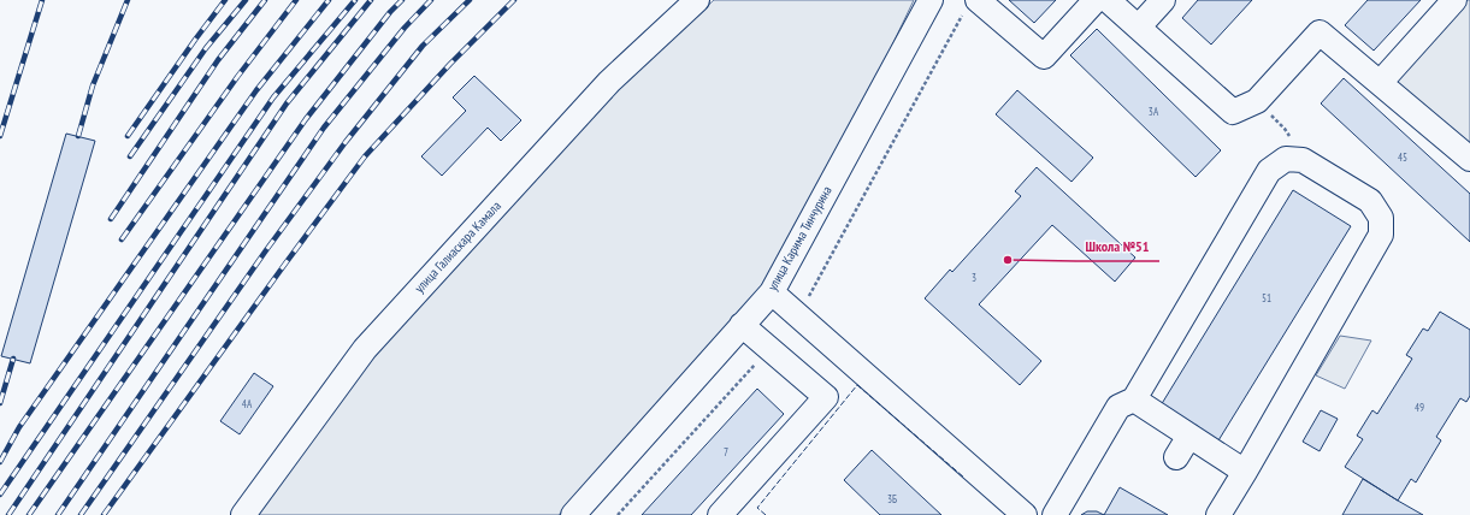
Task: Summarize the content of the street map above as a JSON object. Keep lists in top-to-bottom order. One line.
{"streets":{"street":["улица Карима Тинчурина","улица Галиаскара Камала"]},"places":["Школа №51"],"house_numbers":["3А","45","3","51","4А","49","7","3Б"]}
